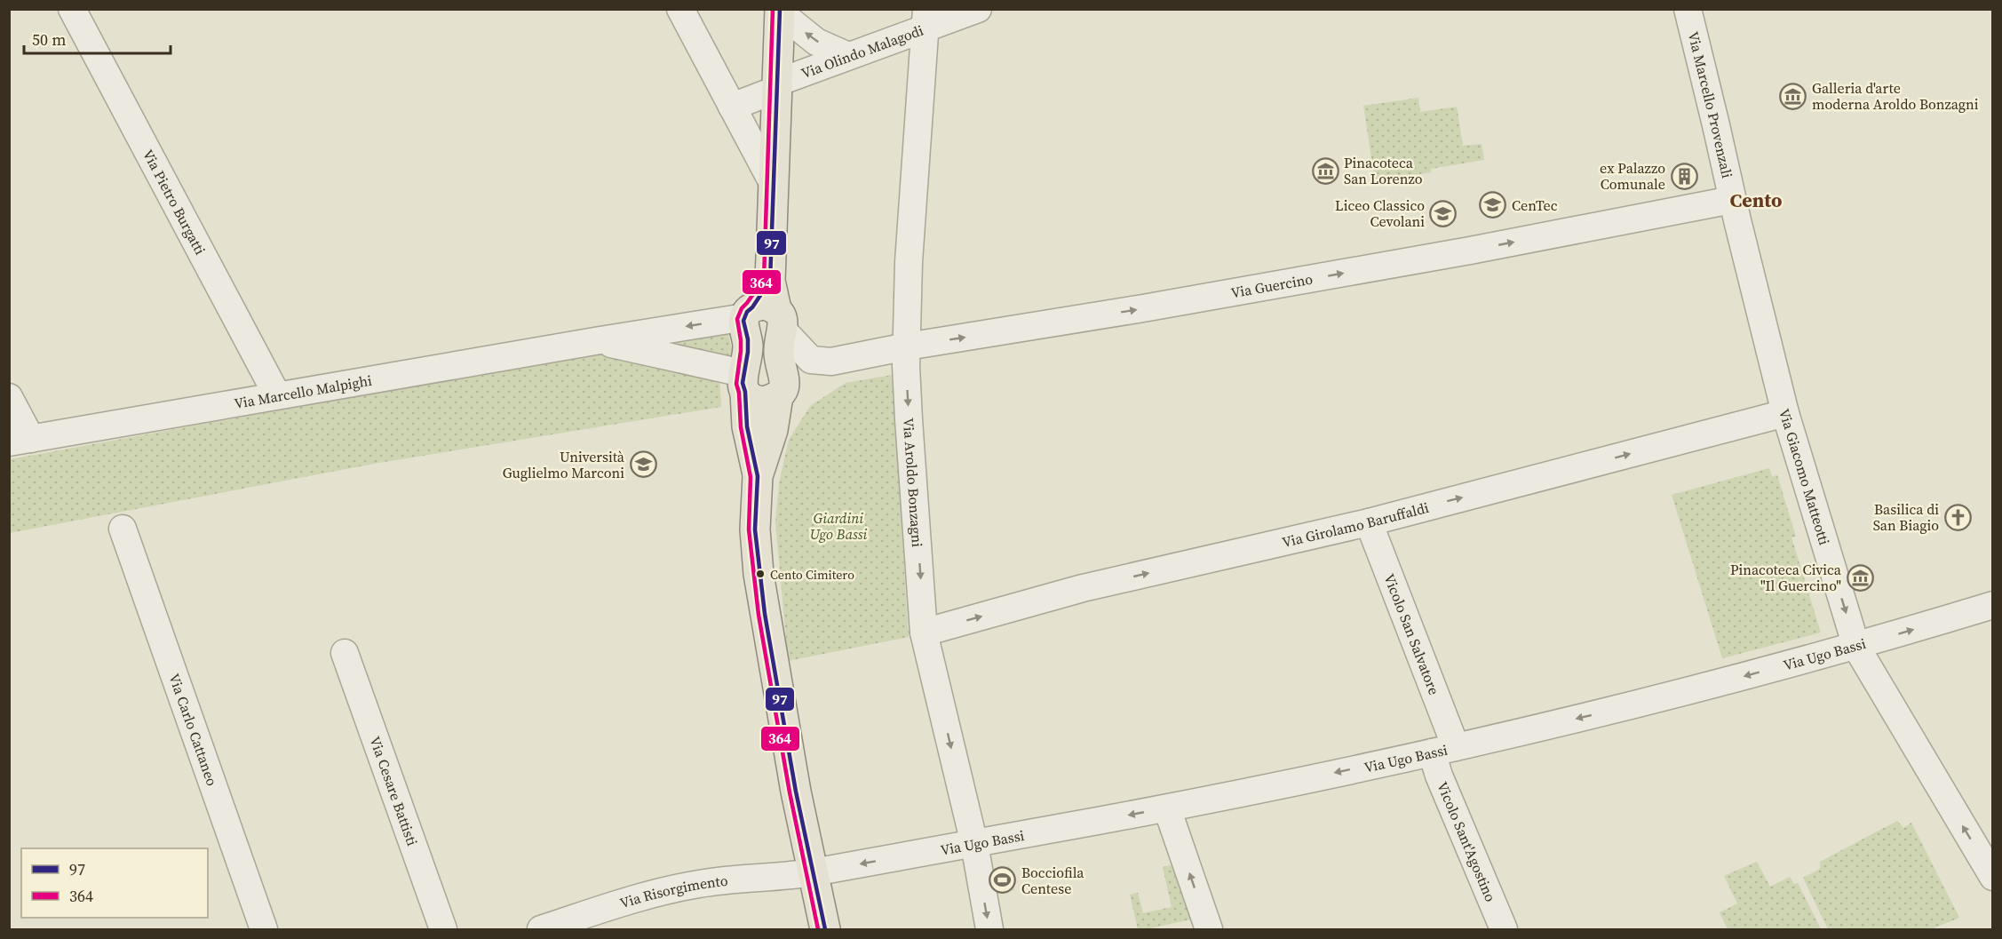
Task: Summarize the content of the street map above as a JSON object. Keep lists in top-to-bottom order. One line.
{"streets":{"street":["Via Olindo Malagodi","Via Marcello Provenzali","Via Pietro Burgatti","Via Guercino","Via Marcello Malpighi","Via Giacomo Matteotti","Via Aroldo Bonzagni","Via Girolamo Baruffaldi","Vicolo San Salvatore","Via Ugo Bassi","Via Carlo Cattaneo","Via Cesare Battisti","Vicolo Sant'Agostino","Via Risorgimento"]},"crossings":[["Via Olindo Malagodi","Via Aroldo Bonzagni"],["Via Marcello Provenzali","Via Guercino"],["Via Marcello Provenzali","Via Giacomo Matteotti"],["Via Pietro Burgatti","Via Marcello Malpighi"],["Via Guercino","Via Giacomo Matteotti"],["Via Guercino","Via Aroldo Bonzagni"],["Via Giacomo Matteotti","Via Girolamo Baruffaldi"],["Via Giacomo Matteotti","Via Ugo Bassi"],["Via Aroldo Bonzagni","Via Girolamo Baruffaldi"],["Via Aroldo Bonzagni","Via Ugo Bassi"],["Via Girolamo Baruffaldi","Vicolo San Salvatore"],["Vicolo San Salvatore","Via Ugo Bassi"],["Vicolo San Salvatore","Vicolo Sant'Agostino"],["Via Ugo Bassi","Vicolo Sant'Agostino"],["Via Ugo Bassi","Via Risorgimento"]],"one_way":["Via Guercino","Via Aroldo Bonzagni","Via Girolamo Baruffaldi"],"districts":["Cento"],"parks":["Giardini Ugo Bassi"],"places":{"museum":["Galleria d'arte moderna Aroldo Bonzagni","Pinacoteca San Lorenzo","Pinacoteca Civica \"Il Guercino\""],"building":["ex Palazzo Comunale"],"school or university":["CenTec","Liceo Classico Cevolani","Università Guglielmo Marconi"],"church":["Basilica di San Biagio"],"other":["Cento Cimitero"],"sports":["Bocciofila Centese"]},"lines":["transit line 97","transit line 364"],"legend":["97","364"],"scale_bar":"50 m"}
